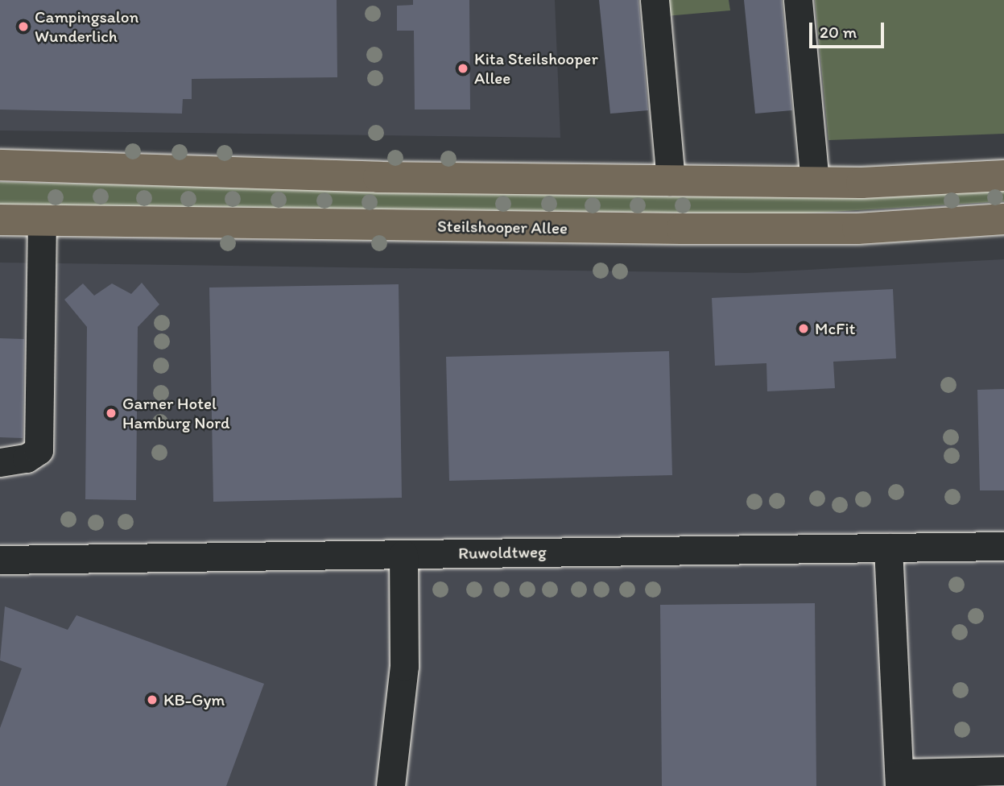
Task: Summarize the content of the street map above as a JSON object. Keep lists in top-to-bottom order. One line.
{"streets":{"main road":["Steilshooper Allee"],"street":["Ruwoldtweg"]},"places":["Campingsalon Wunderlich","Kita Steilshooper Allee","McFit","Garner Hotel Hamburg Nord","KB-Gym"],"scale_bar":"20 m"}
